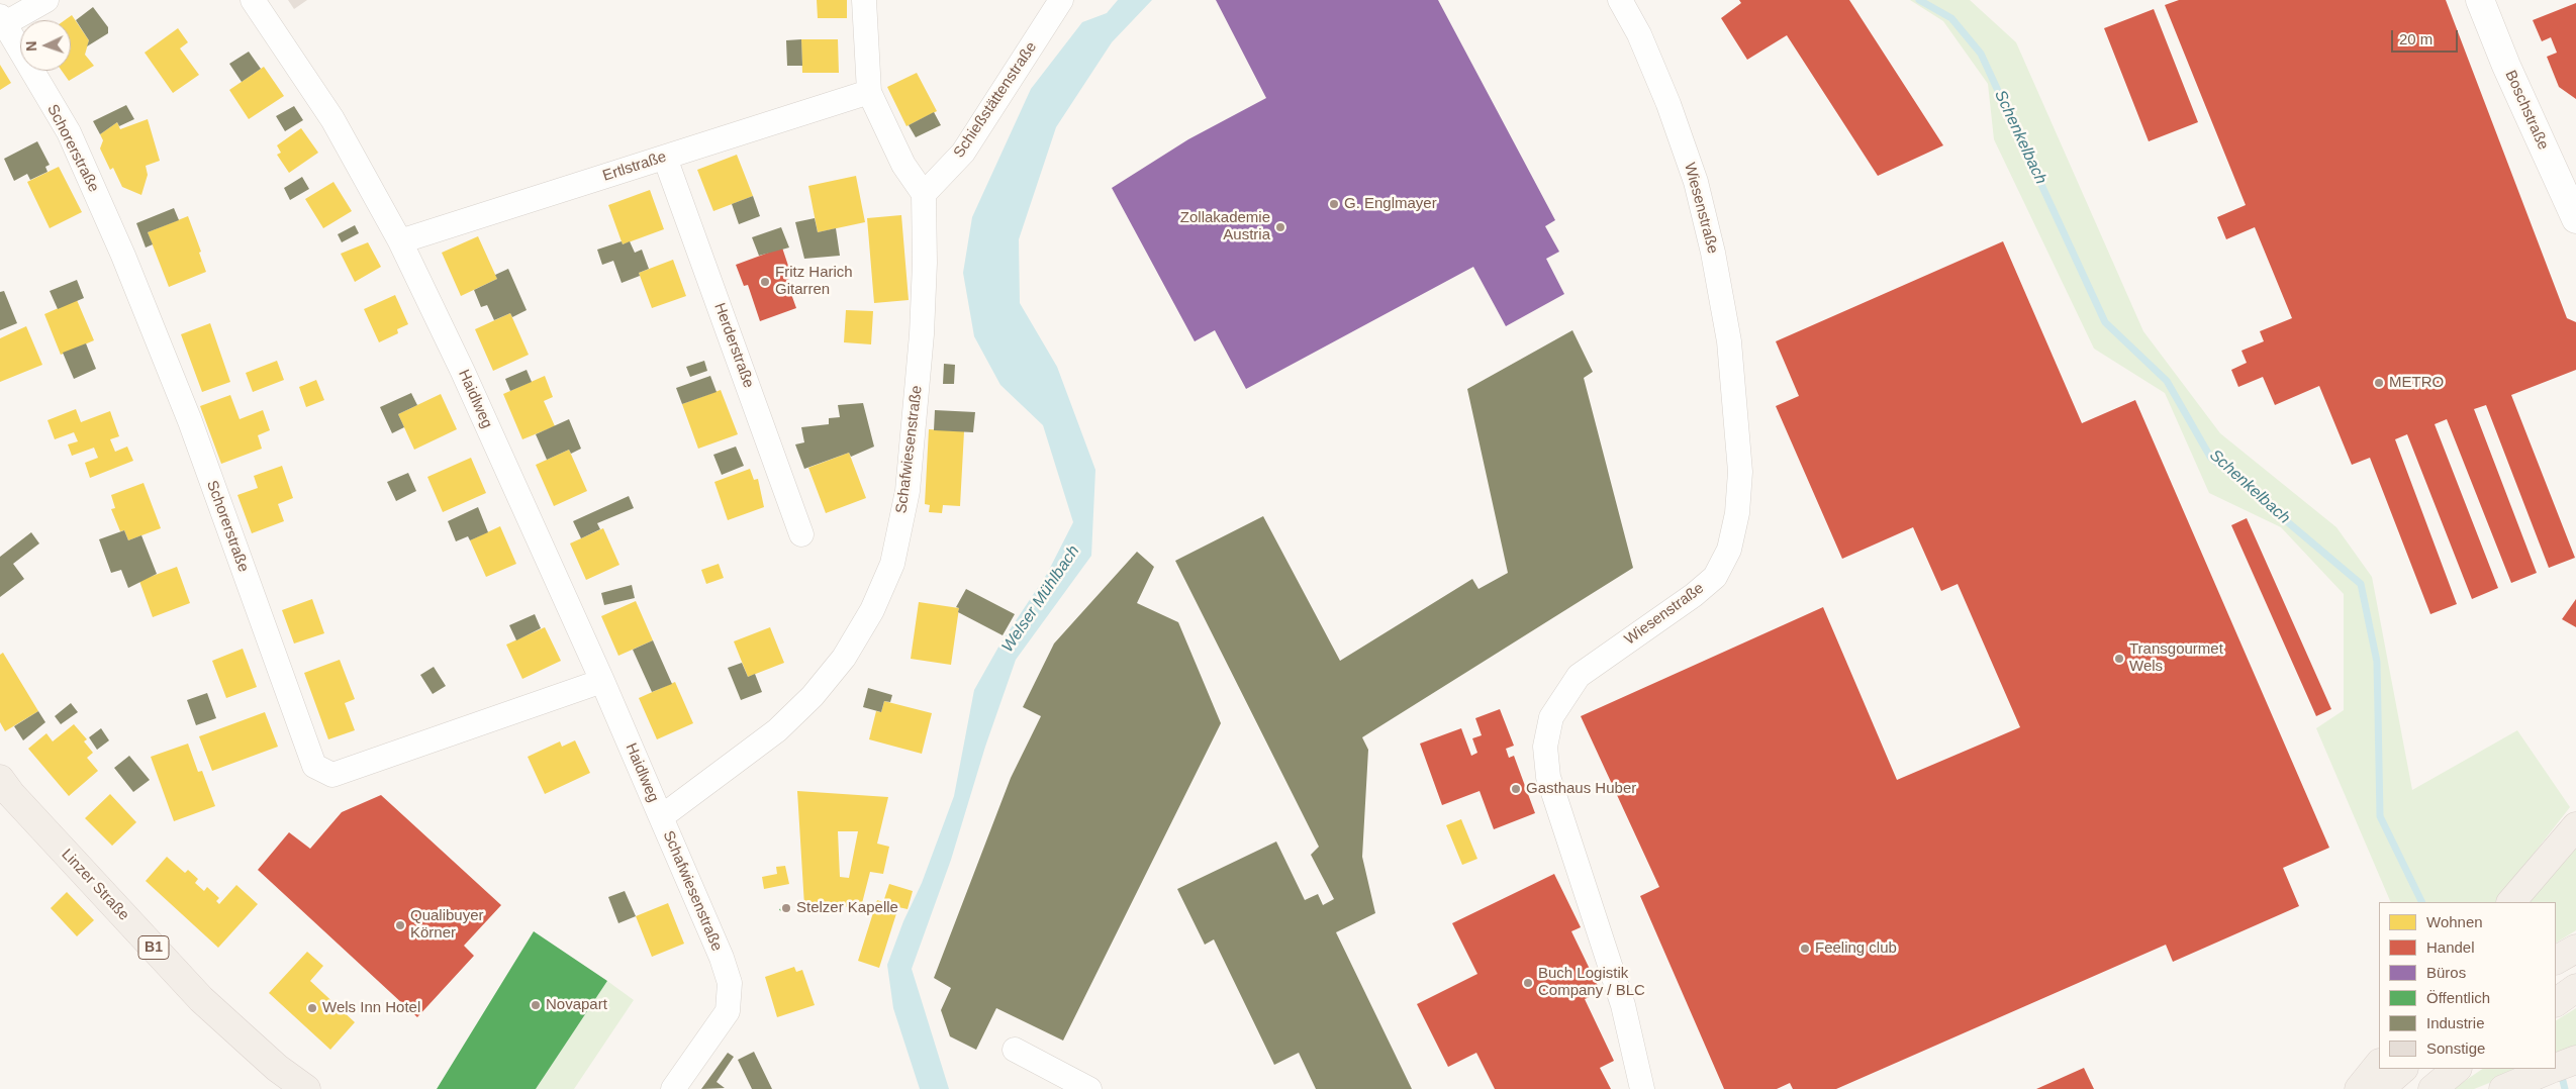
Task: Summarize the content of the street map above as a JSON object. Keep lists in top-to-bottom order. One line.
{"streets":{"main road":["Boschstraße","Linzer Straße","B1"],"street":["Schießstättenstraße","Schorerstraße","Ertlstraße","Wiesenstraße","Herderstraße","Haidlweg","Schafwiesenstraße"]},"crossings":[["Schießstättenstraße","Schafwiesenstraße"],["Schorerstraße","Haidlweg"],["Ertlstraße","Herderstraße"],["Ertlstraße","Haidlweg"],["Haidlweg","Schafwiesenstraße"]],"water":["Schenkelbach","Welser Mühlbach"],"places":["G. Englmayer","Zollakademie Austria","Fritz Harich Gitarren","METRO","Transgourmet Wels","Gasthaus Huber","Stelzer Kapelle","Qualibuyer Körner","Feeling club","Buch Logistik Company / BLC","Novapart","Wels Inn Hotel"],"legend":["Wohnen","Handel","Büros","Öffentlich","Industrie","Sonstige"],"scale_bar":"20 m","north":"left"}
